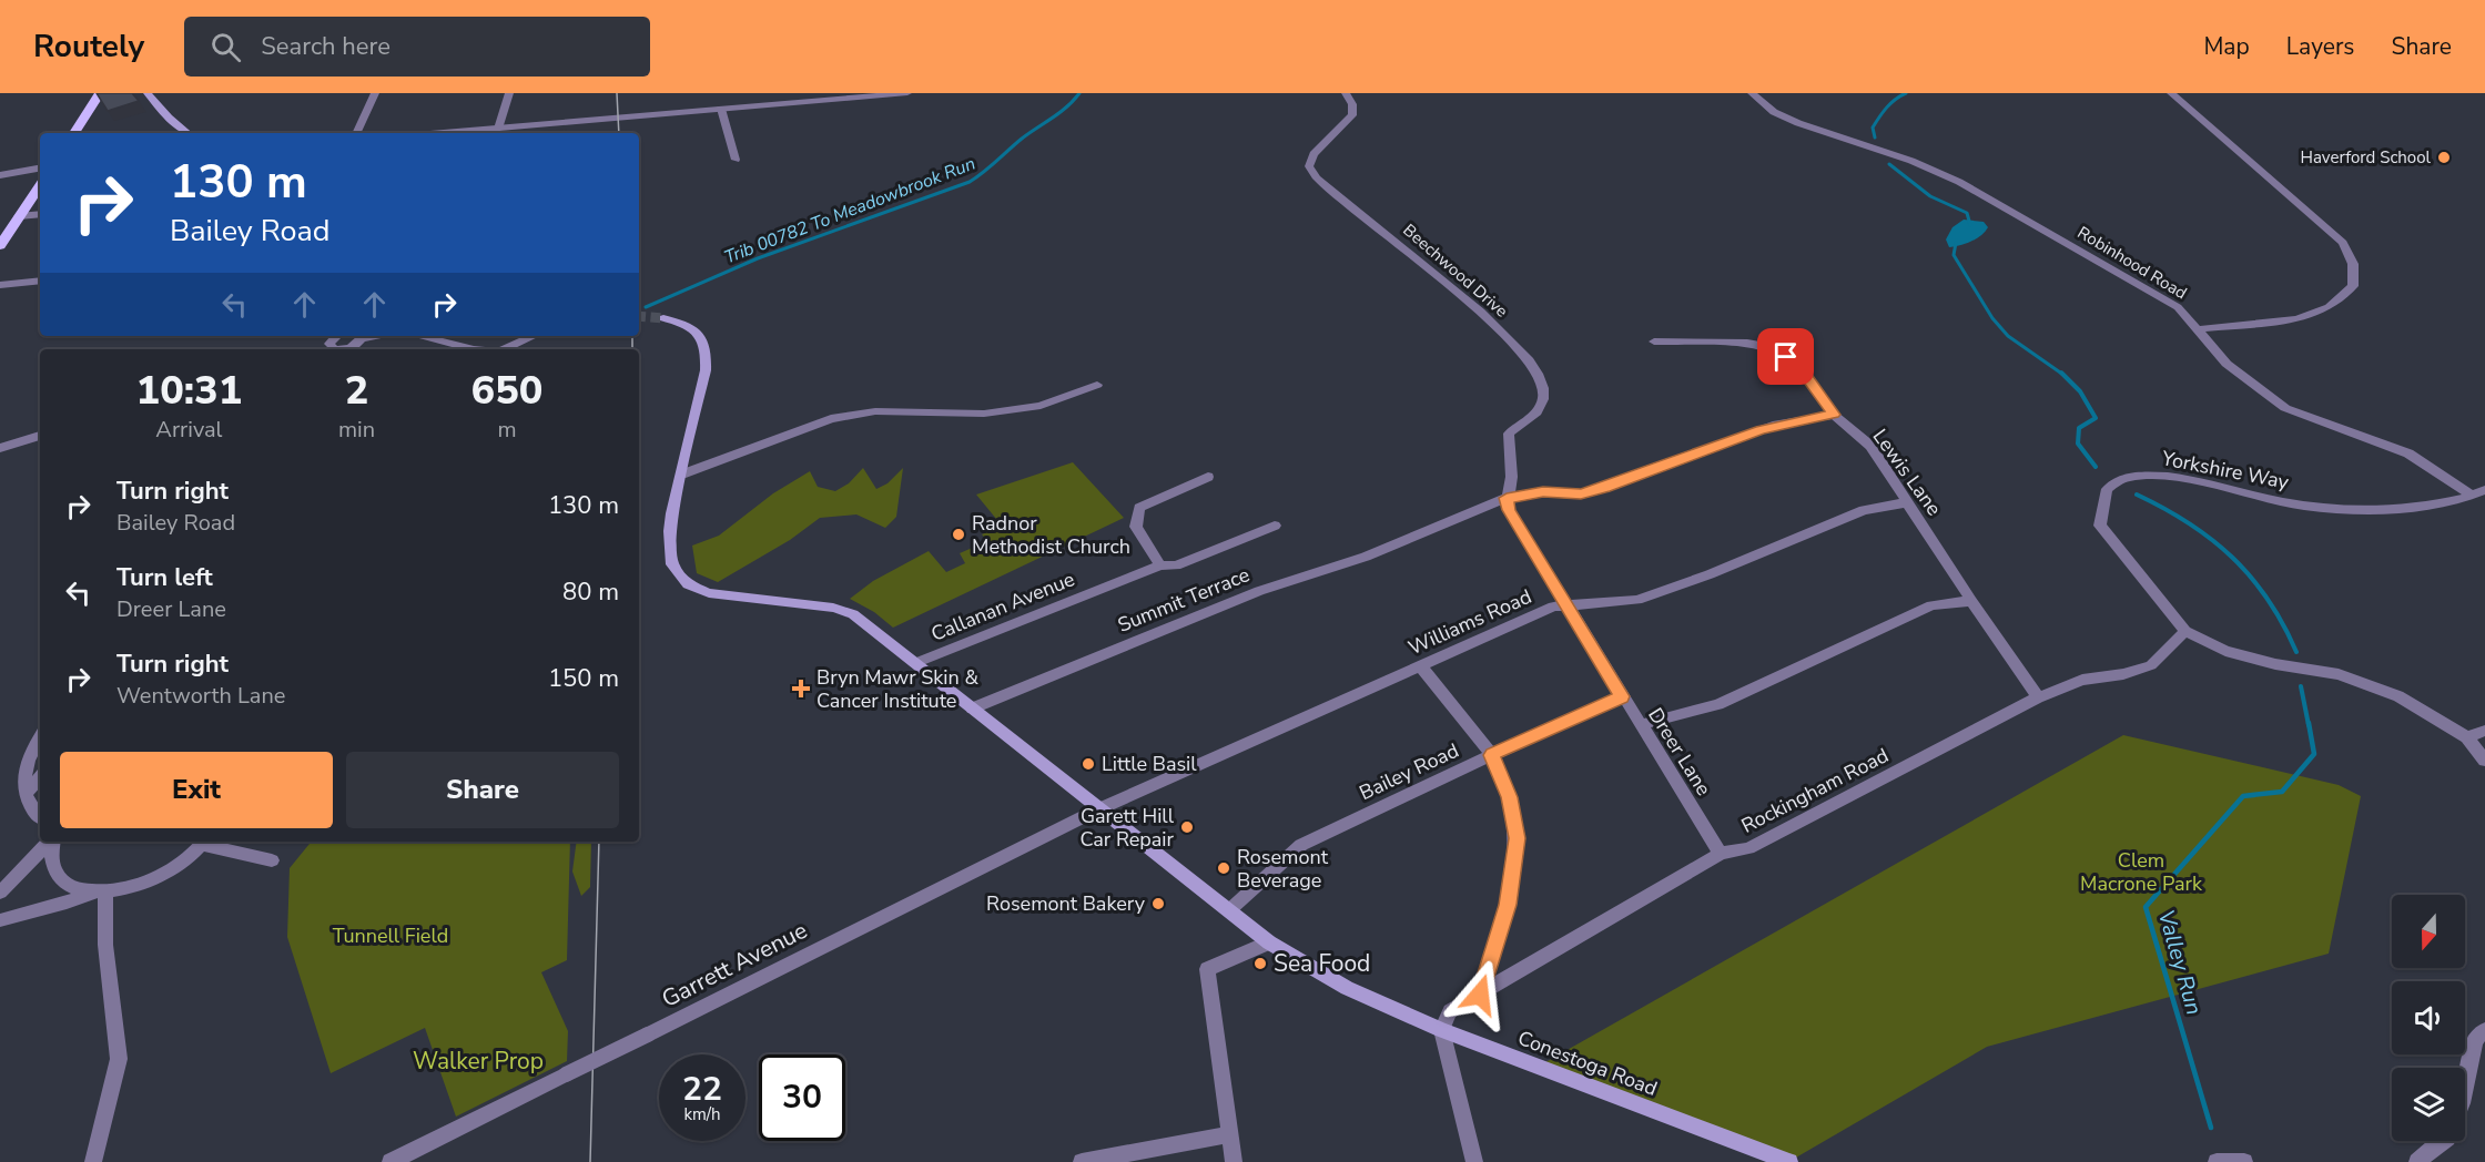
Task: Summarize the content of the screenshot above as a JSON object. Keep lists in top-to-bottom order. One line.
{"streets":{"main road":["Conestoga Road"],"street":["Robinhood Road","Beechwood Drive","Yorkshire Way","Lewis Lane","Summit Terrace","Callanan Avenue","Williams Road","Dreer Lane","Bailey Road","Rockingham Road","Garrett Avenue"]},"crossings":[["Robinhood Road","Yorkshire Way"],["Beechwood Drive","Summit Terrace"],["Beechwood Drive","Dreer Lane"],["Yorkshire Way","Rockingham Road"],["Lewis Lane","Summit Terrace"],["Lewis Lane","Williams Road"],["Lewis Lane","Rockingham Road"],["Summit Terrace","Dreer Lane"],["Summit Terrace","Conestoga Road"],["Callanan Avenue","Conestoga Road"],["Williams Road","Dreer Lane"],["Williams Road","Garrett Avenue"],["Williams Road","Conestoga Road"],["Dreer Lane","Bailey Road"],["Dreer Lane","Rockingham Road"],["Bailey Road","Conestoga Road"],["Rockingham Road","Conestoga Road"],["Garrett Avenue","Conestoga Road"]],"water":["Trib 00782 To Meadowbrook Run","Valley Run"],"parks":["Clem Macrone Park","Tunnell Field","Walker Prop"],"places":{"other":["Haverford School","Radnor Methodist Church","Little Basil","Garett Hill Car Repair","Rosemont Beverage","Rosemont Bakery","Sea Food"],"health":["Bryn Mawr Skin & Cancer Institute"]},"north":"bottom","page":{"header":"Routely","search":"Search here","nav":["Map","Layers","Share"],"turn":["130 m","Bailey Road"],"eta":["10:31","Arrival","2","min","650","m"],"list":[{"name":"Turn right","note":"Bailey Road","value":"130 m"},{"name":"Turn left","note":"Dreer Lane","value":"80 m"},{"name":"Turn right","note":"Wentworth Lane","value":"150 m"}],"buttons":["Exit","Share"],"speed":"22 km/h","limit":"30"}}
